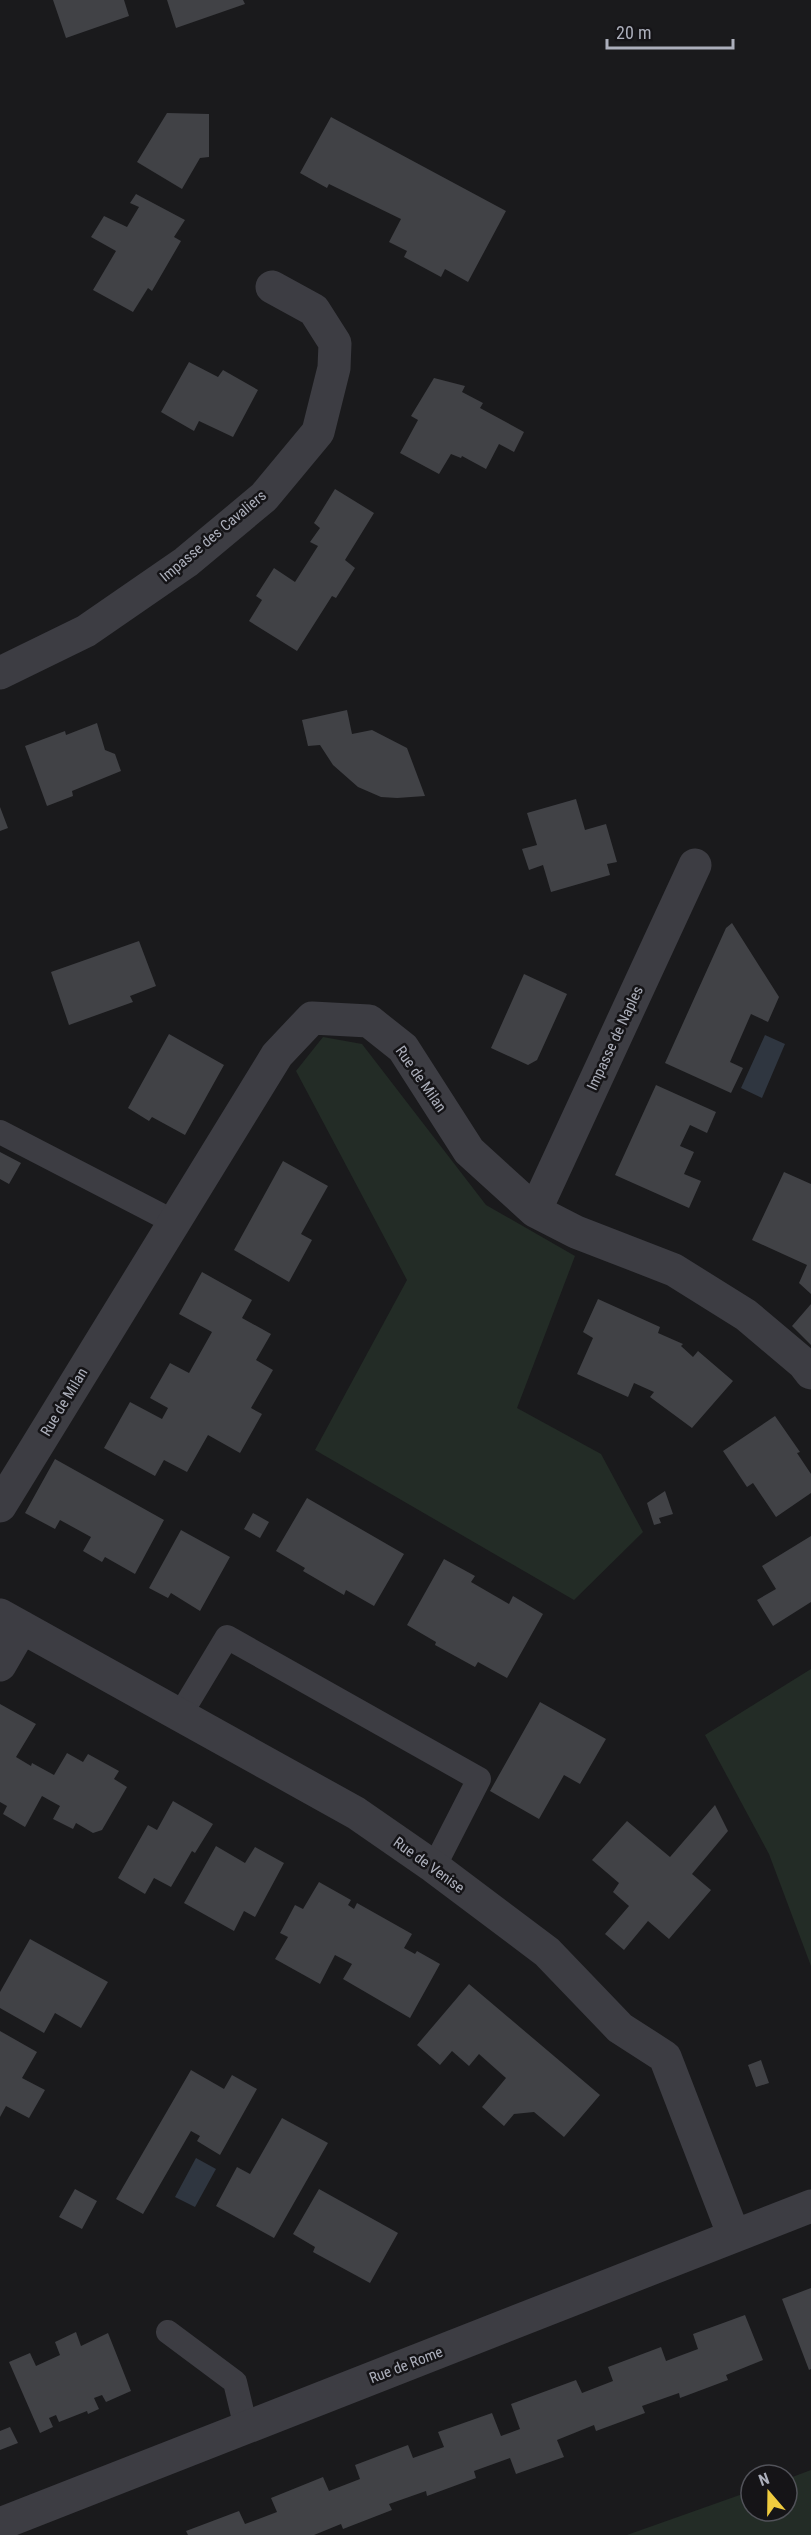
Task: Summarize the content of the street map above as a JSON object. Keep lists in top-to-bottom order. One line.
{"streets":{"street":["Impasse des Cavaliers","Impasse de Naples","Rue de Milan","Rue de Venise","Rue de Rome"]},"crossings":[["Impasse de Naples","Rue de Milan"],["Rue de Venise","Rue de Rome"]],"scale_bar":"20 m","north":"top"}
